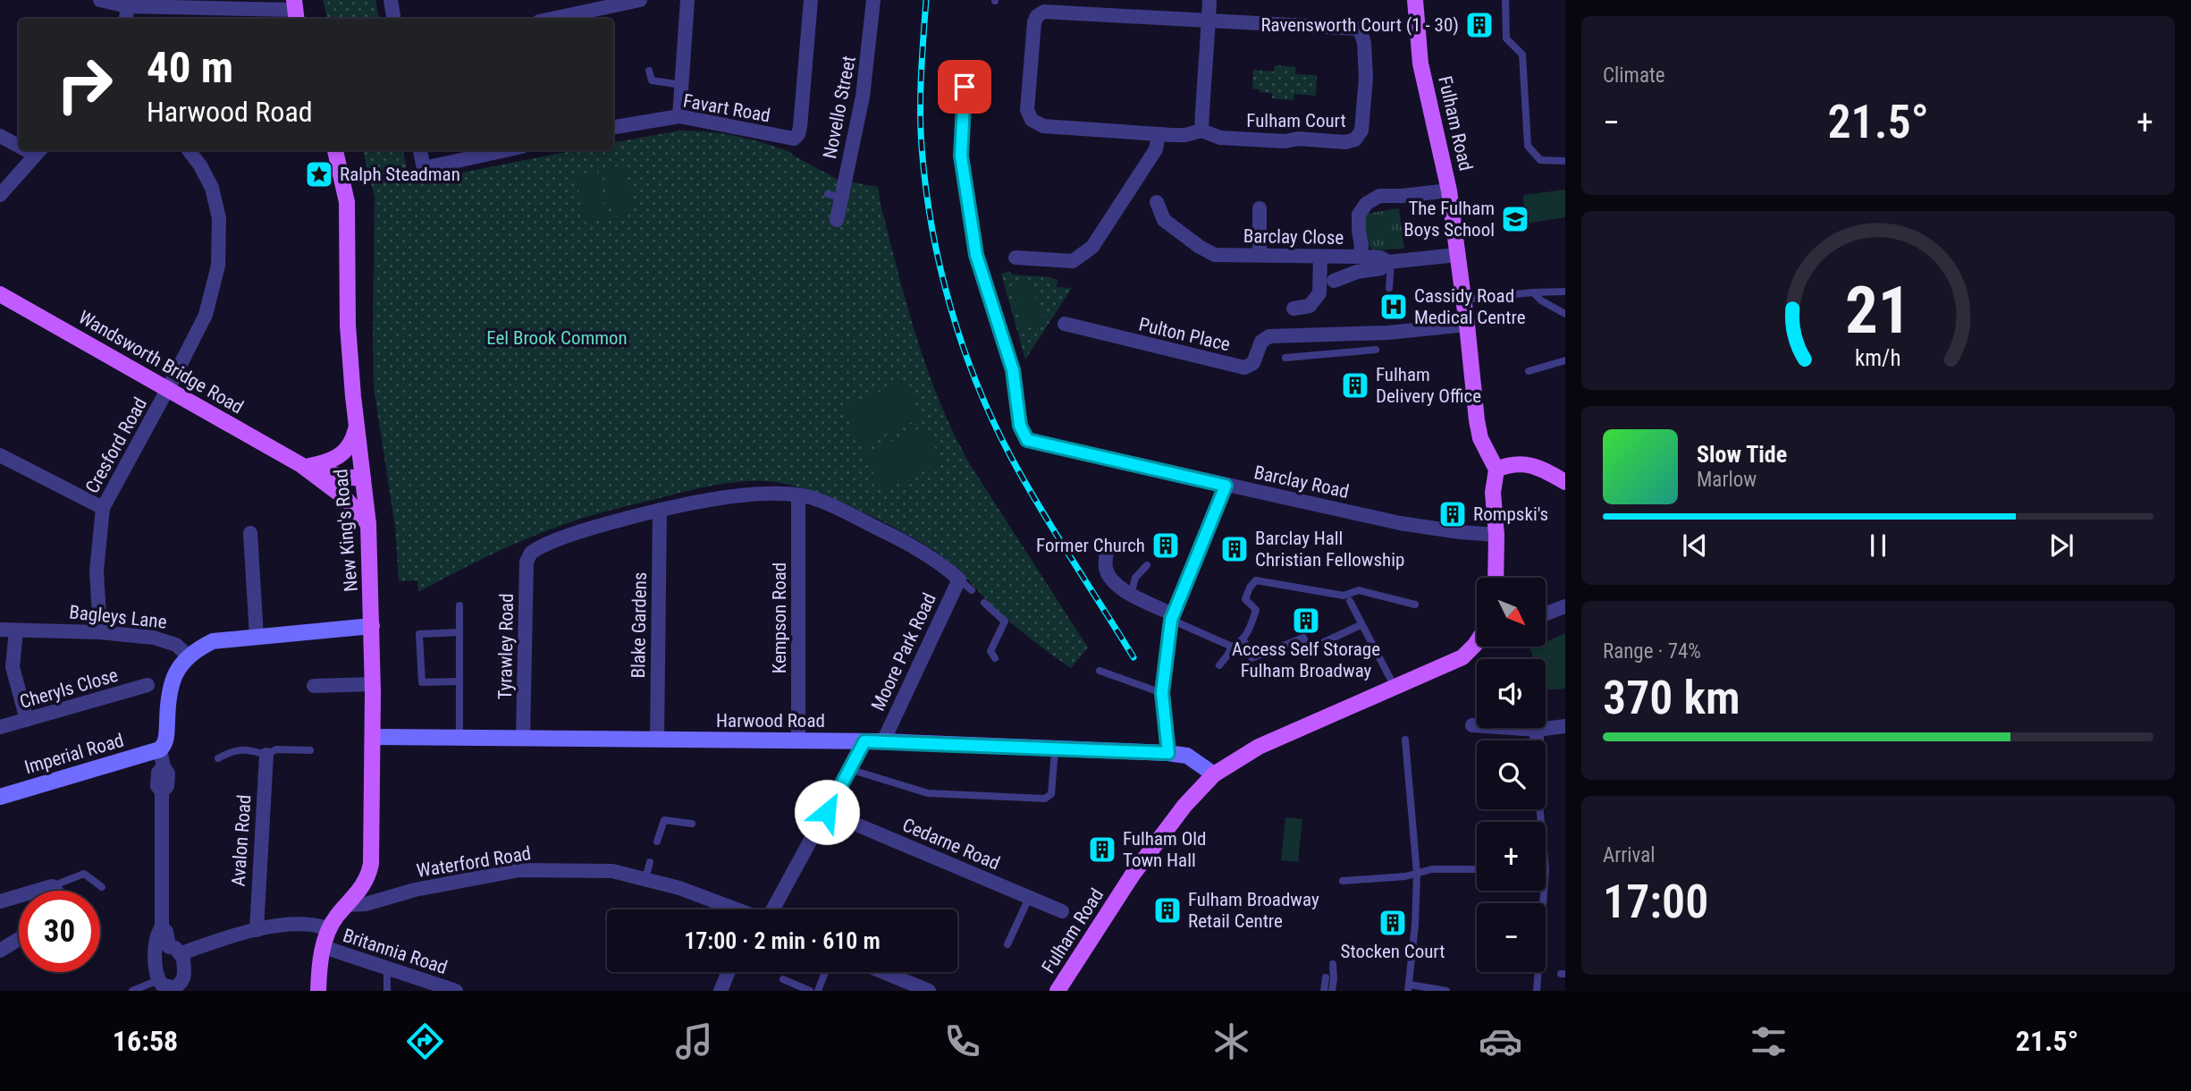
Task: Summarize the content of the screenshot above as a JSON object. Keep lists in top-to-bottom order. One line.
{"streets":{"main road":["Fulham Road","Wandsworth Bridge Road","New King's Road","Harwood Road","Imperial Road"],"street":["Novello Street","Favart Road","Fulham Court","Barclay Close","Pulton Place","Cresford Road","Barclay Road","Bagleys Lane","Kempson Road","Blake Gardens","Tyrawley Road","Moore Park Road","Cheryls Close","Avalon Road","Cedarne Road","Waterford Road","Britannia Road"]},"crossings":[["Fulham Road","Barclay Close"],["Fulham Road","Pulton Place"],["Fulham Road","Harwood Road"],["Wandsworth Bridge Road","Cresford Road"],["Cresford Road","Bagleys Lane"],["New King's Road","Harwood Road"],["New King's Road","Waterford Road"],["New King's Road","Britannia Road"],["Kempson Road","Harwood Road"],["Blake Gardens","Tyrawley Road"],["Blake Gardens","Harwood Road"],["Tyrawley Road","Harwood Road"],["Moore Park Road","Harwood Road"]],"parks":["Eel Brook Common"],"places":{"building":["Ravensworth Court (1 - 30)","Fulham Delivery Office","Rompski's","Former Church","Barclay Hall Christian Fellowship","Access Self Storage Fulham Broadway","Fulham Old Town Hall","Fulham Broadway Retail Centre","Stocken Court"],"place":["Ralph Steadman"],"school or university":["The Fulham Boys School"],"hospital":["Cassidy Road Medical Centre"]},"north":"bottom right","page":{"tile":["Climate",["Range · 74%","370 km"],["Arrival","17:00"]],"turn":["40 m","Harwood Road"],"heat":["−","21.5°","+"],"song":["Slow Tide","Marlow"],"map_buttons":["+","−"],"limit":"30","trip":"17:00 · 2 min · 610 m","tabs":["16:58","21.5°"],"gauge":["21","km/h"]}}
